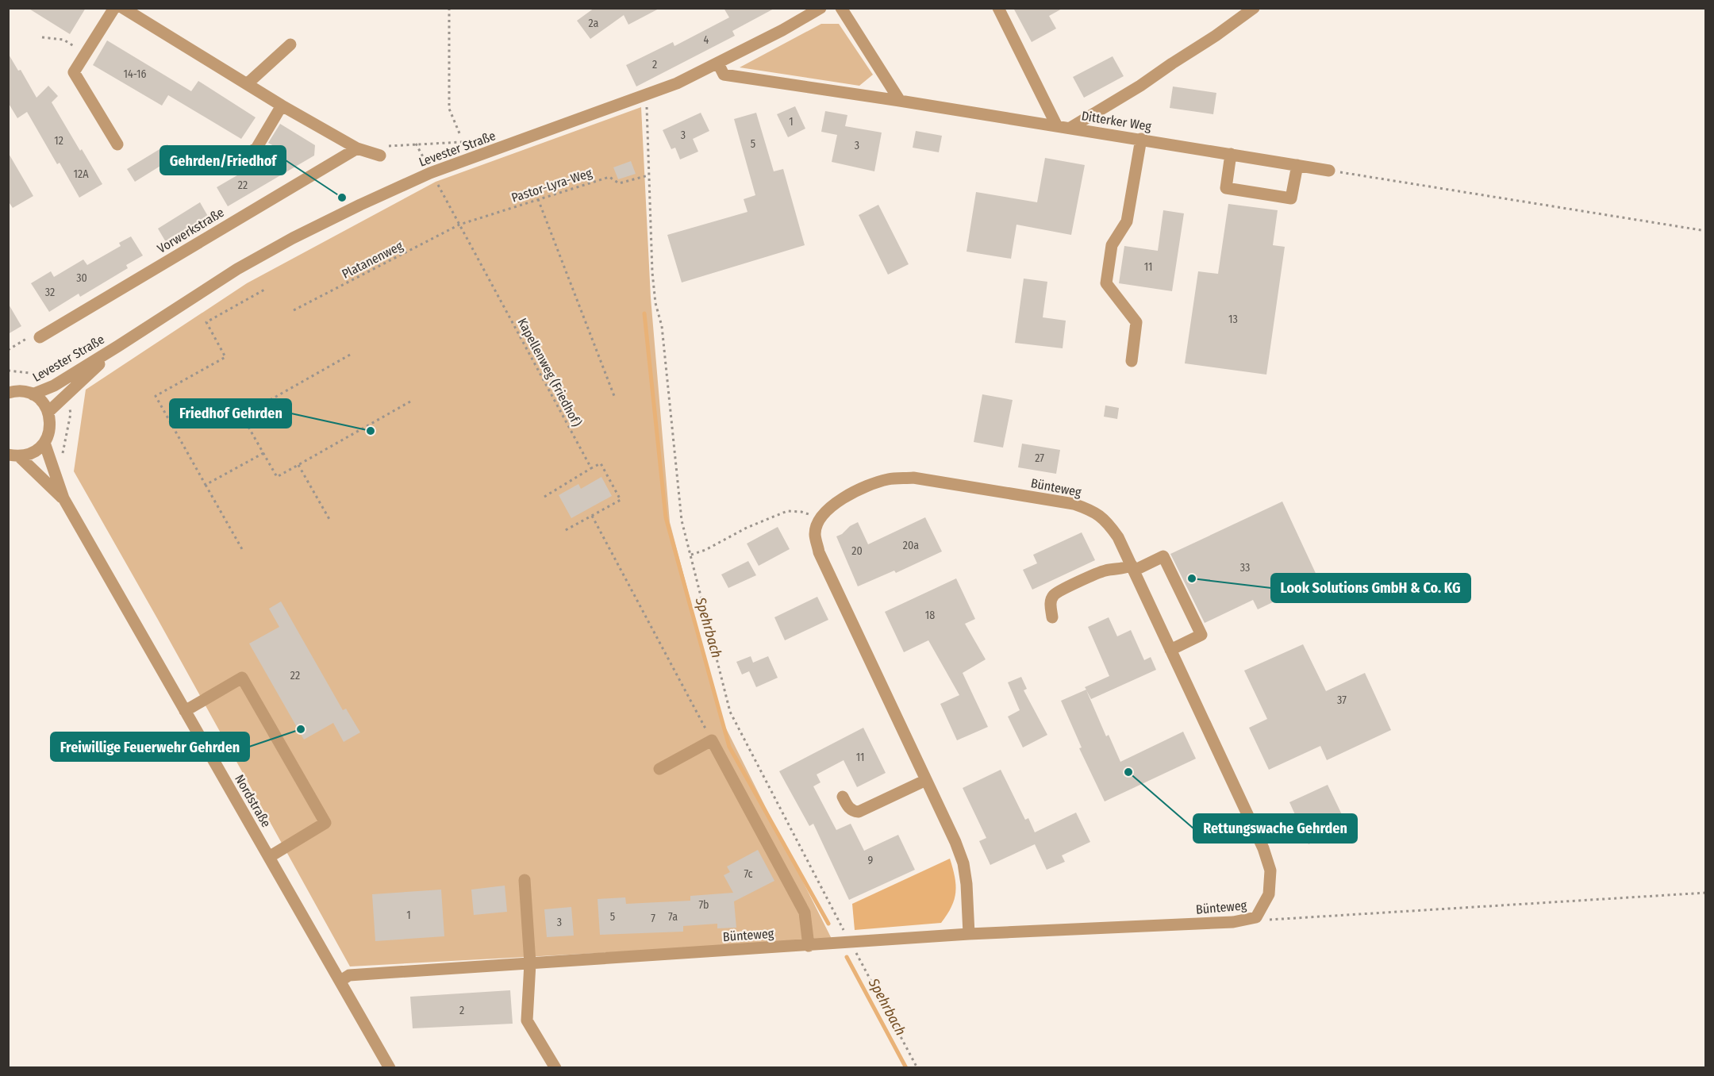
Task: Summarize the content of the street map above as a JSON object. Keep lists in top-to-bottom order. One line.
{"streets":{"street":["Ditterker Weg","Levester Straße","Vorwerkstraße","Bünteweg","Nordstraße"],"path":["Pastor-Lyra-Weg","Platanenweg","Kapellenweg (Friedhof)"]},"crossings":[["Ditterker Weg","Levester Straße"],["Pastor-Lyra-Weg","Platanenweg"],["Pastor-Lyra-Weg","Kapellenweg (Friedhof)"],["Platanenweg","Kapellenweg (Friedhof)"],["Bünteweg","Nordstraße"]],"water":["Spehrbach"],"places":["Gehrden/Friedhof","Friedhof Gehrden","Look Solutions GmbH & Co. KG","Freiwillige Feuerwehr Gehrden","Rettungswache Gehrden"],"house_numbers":["2a","4","2","14-16","1","3","12","5","3","12A","22","11","30","32","13","27","20a","20","33","18","22","37","11","9","7c","7b","1","5","7a","7","3","2"]}
